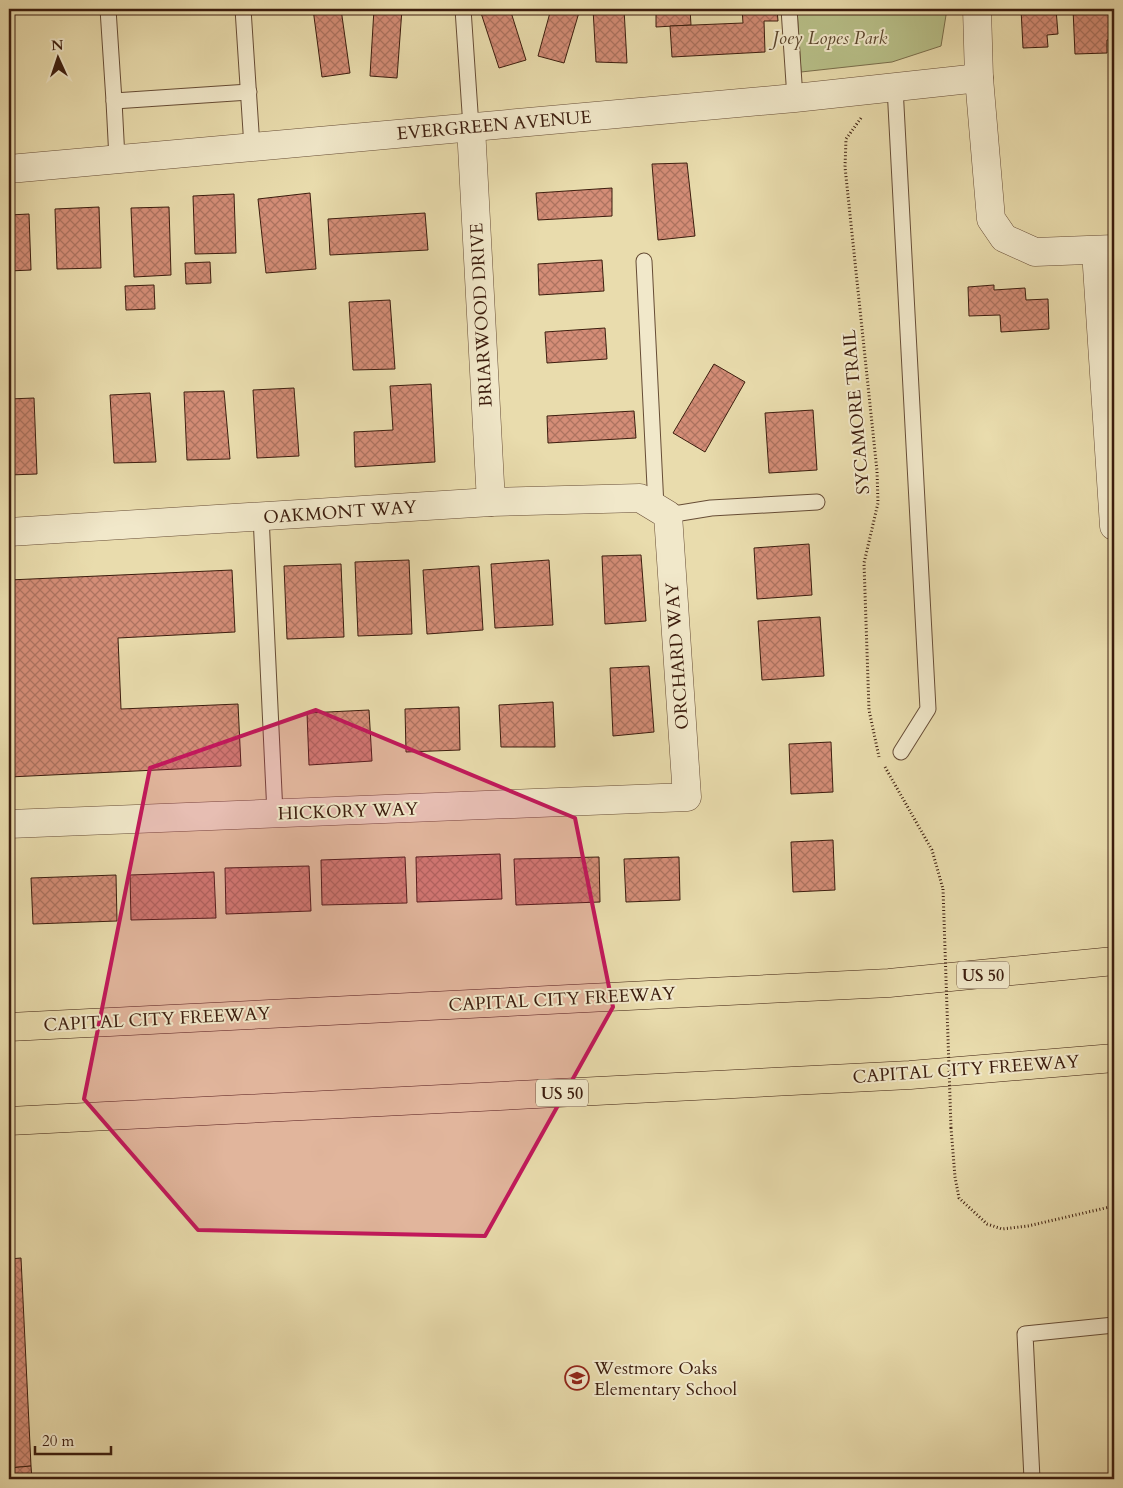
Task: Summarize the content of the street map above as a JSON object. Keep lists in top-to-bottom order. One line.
{"streets":{"highway":["US 50","CAPITAL CITY FREEWAY"],"street":["EVERGREEN AVENUE","BRIARWOOD DRIVE","OAKMONT WAY","ORCHARD WAY","HICKORY WAY"],"path":["SYCAMORE TRAIL"]},"crossings":[["EVERGREEN AVENUE","BRIARWOOD DRIVE"],["BRIARWOOD DRIVE","OAKMONT WAY"],["OAKMONT WAY","ORCHARD WAY"],["ORCHARD WAY","HICKORY WAY"]],"parks":["Joey Lopes Park"],"places":{"school or university":["Westmore Oaks Elementary School"]},"scale_bar":"20 m","north":"top"}
